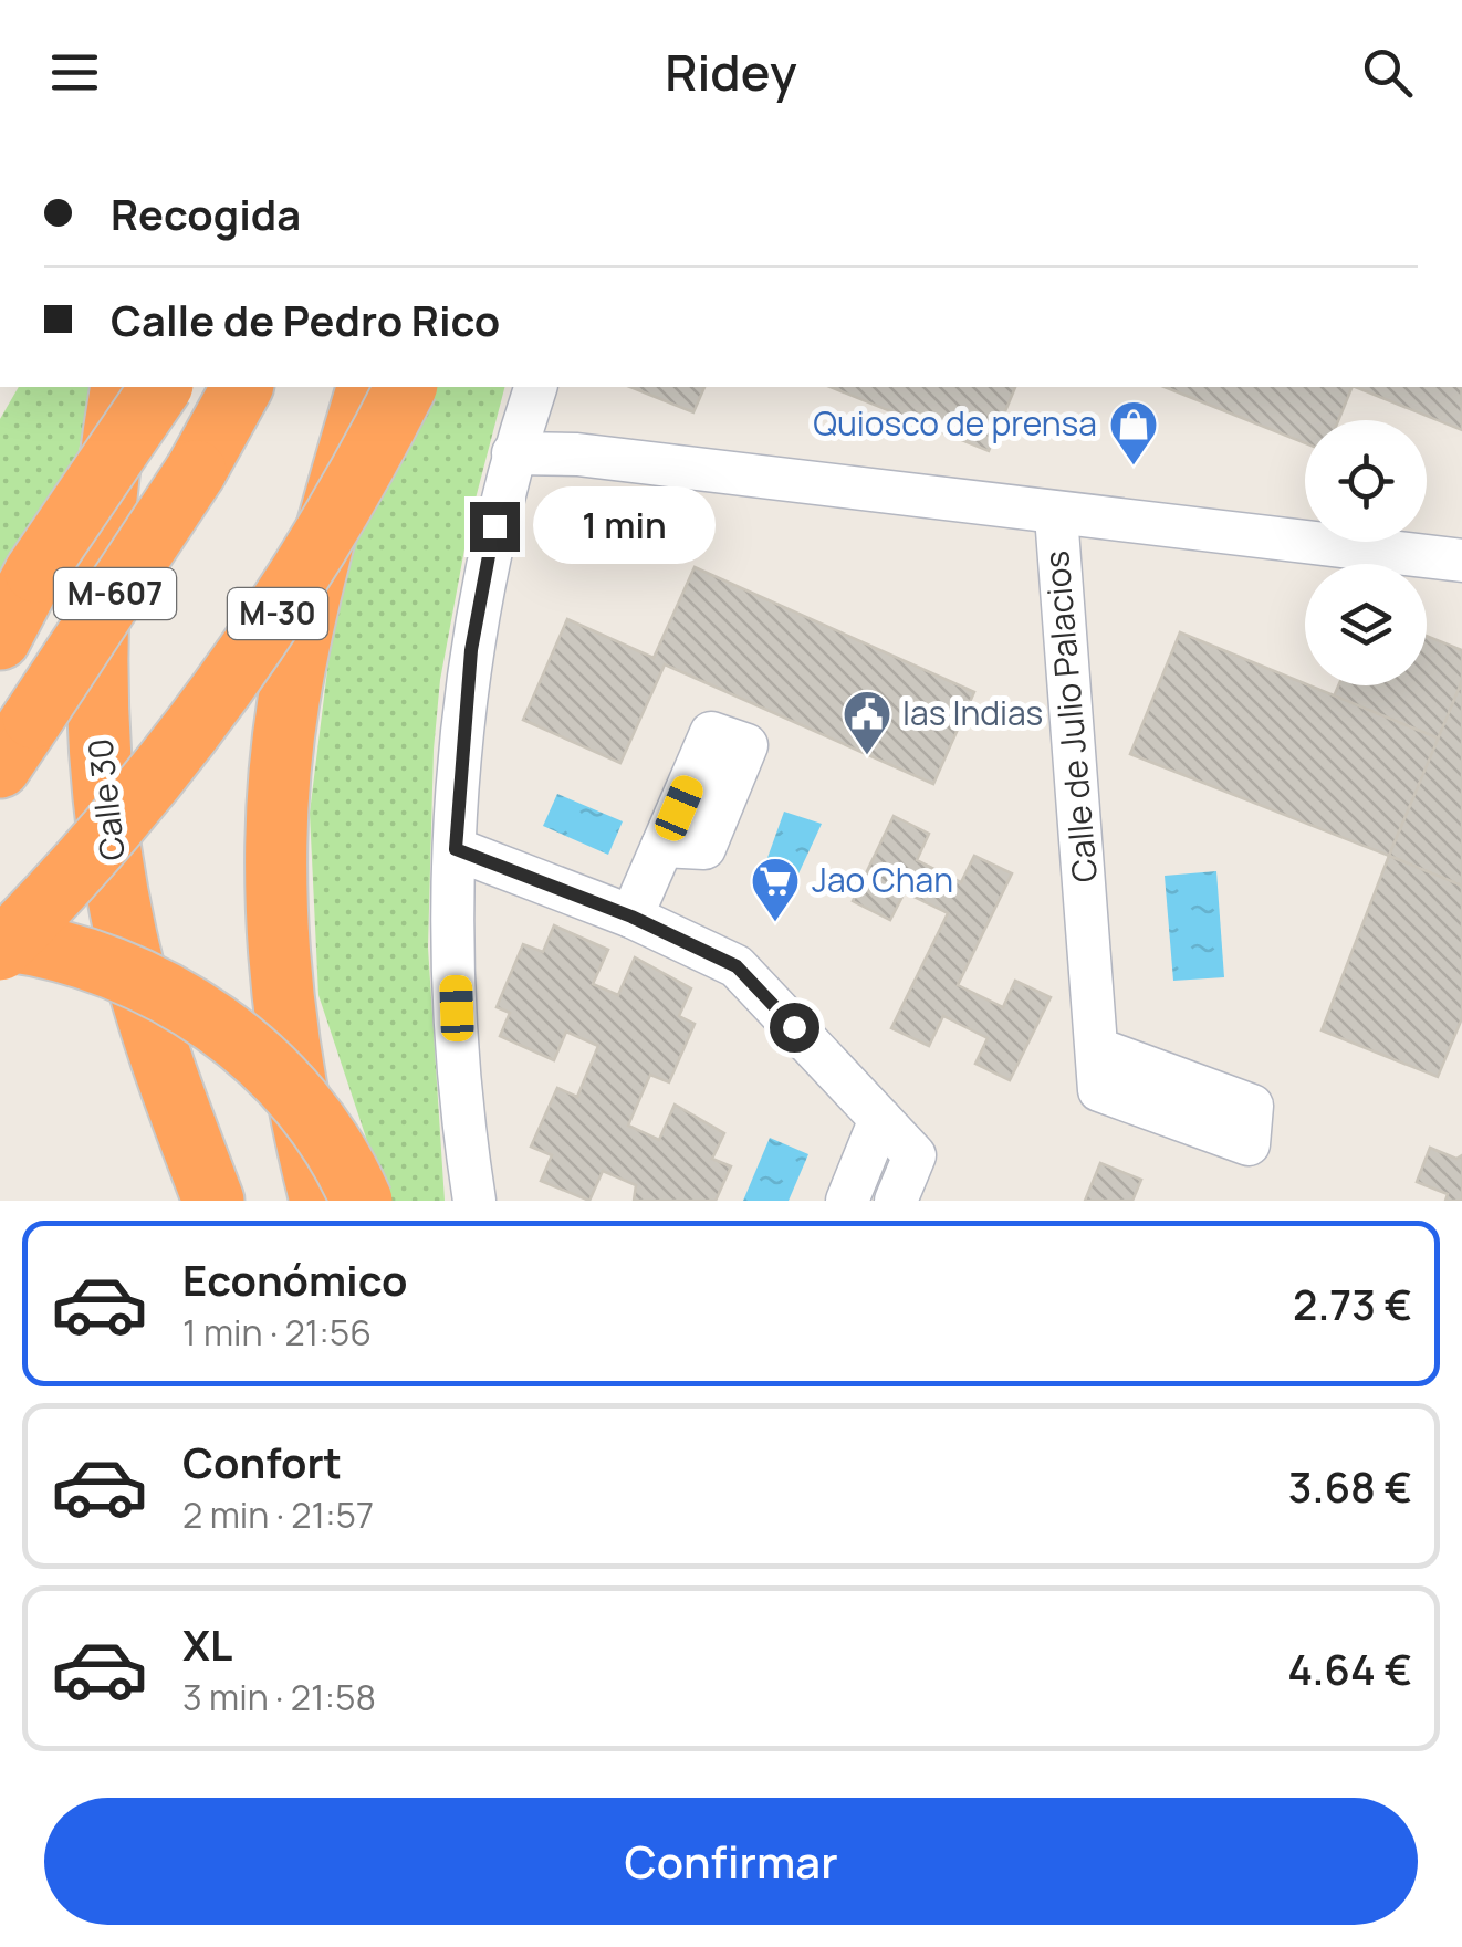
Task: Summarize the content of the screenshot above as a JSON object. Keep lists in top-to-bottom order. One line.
{"streets":{"highway":["M-607","M-30","Calle 30"],"street":["Calle de Julio Palacios"]},"places":{"shop":["Quiosco de prensa"],"public building":["las Indias"],"supermarket":["Jao Chan"]},"page":{"header":"Ridey","banner":["Recogida","Calle de Pedro Rico"],"bubble":"1 min","list":[{"name":"Económico","note":"1 min · 21:56","value":"2.73 €"},{"name":"Confort","note":"2 min · 21:57","value":"3.68 €"},{"name":"XL","note":"3 min · 21:58","value":"4.64 €"}],"buttons":"Confirmar"}}
